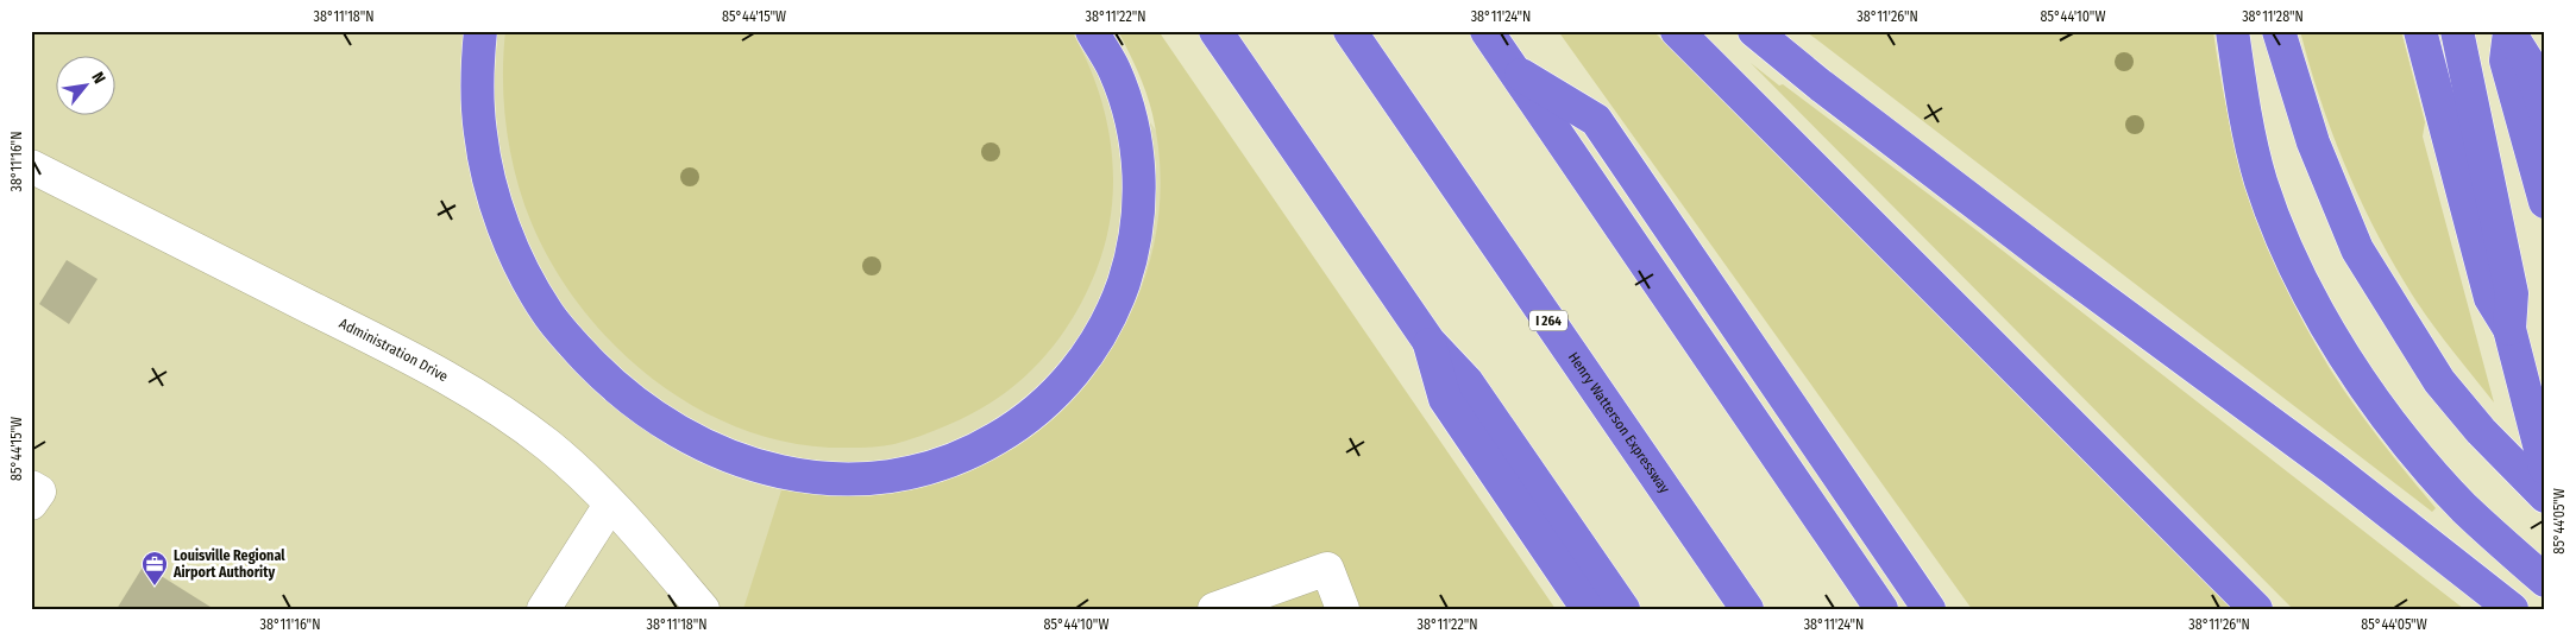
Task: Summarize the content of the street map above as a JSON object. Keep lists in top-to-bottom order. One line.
{"streets":{"highway":["I 264","Henry Watterson Expressway"],"lane":["Administration Drive"]},"places":{"office":["Louisville Regional Airport Authority"]},"north":"top right","coordinates":["38°11'18\"N","85°44'15\"W","38°11'22\"N","38°11'24\"N","38°11'26\"N","85°44'10\"W","38°11'28\"N","38°11'16\"N","85°44'05\"W"]}
